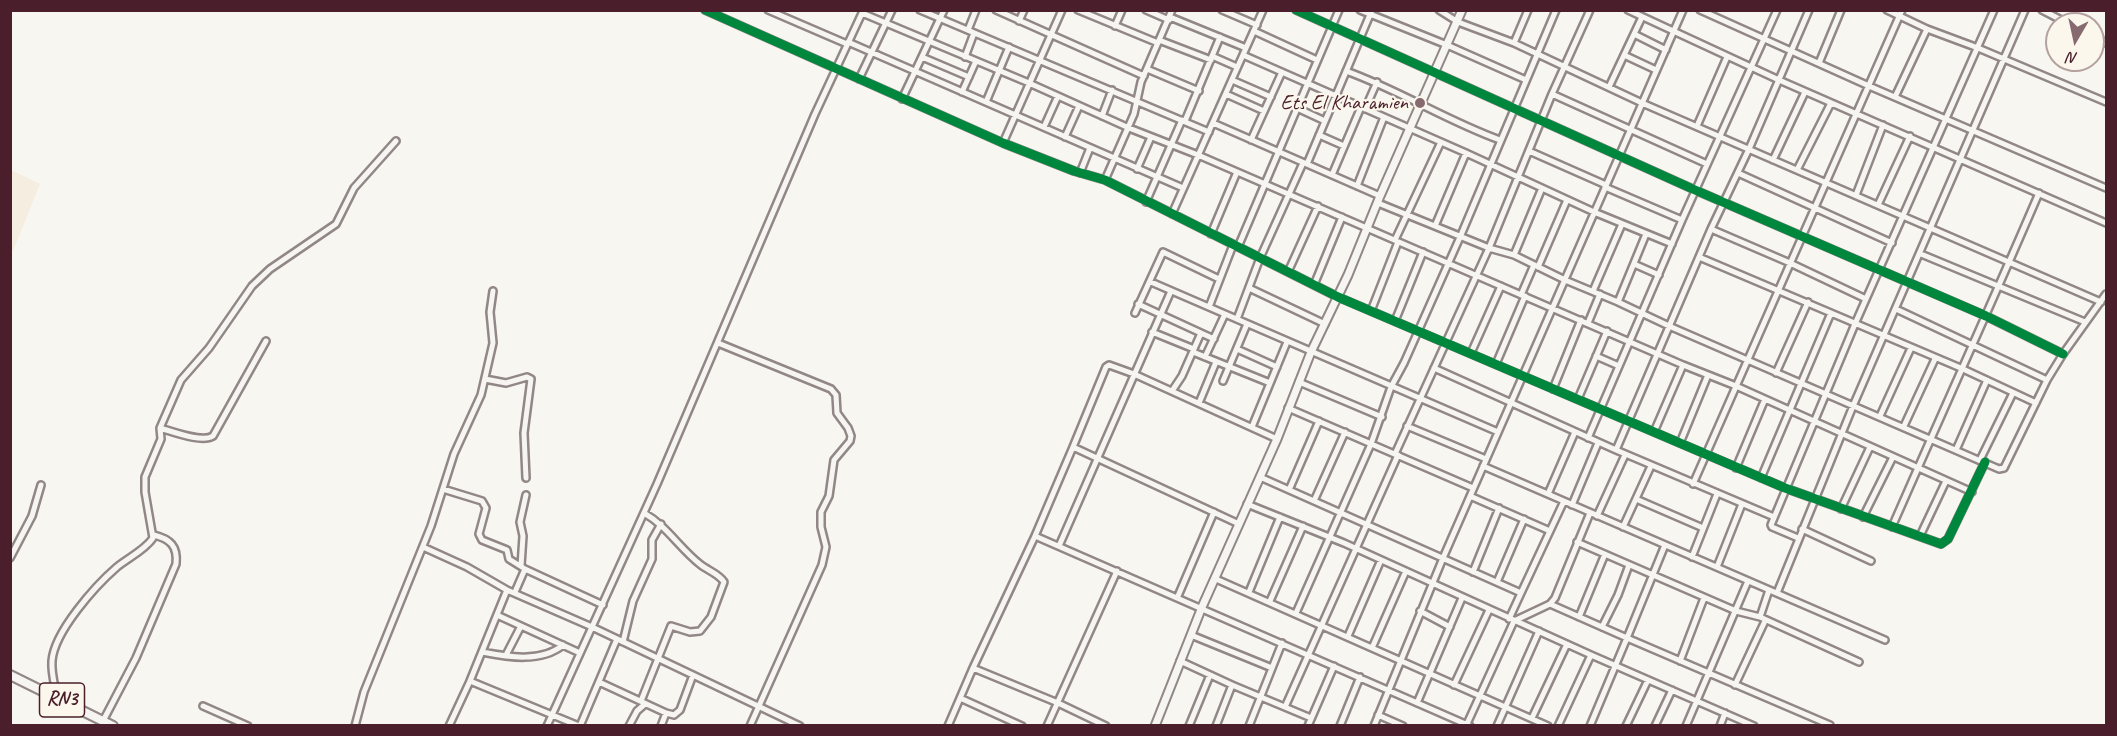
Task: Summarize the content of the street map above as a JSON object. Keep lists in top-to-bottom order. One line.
{"streets":{"highway":["RN3"]},"places":["Ets El Kharamien"],"north":"bottom"}
